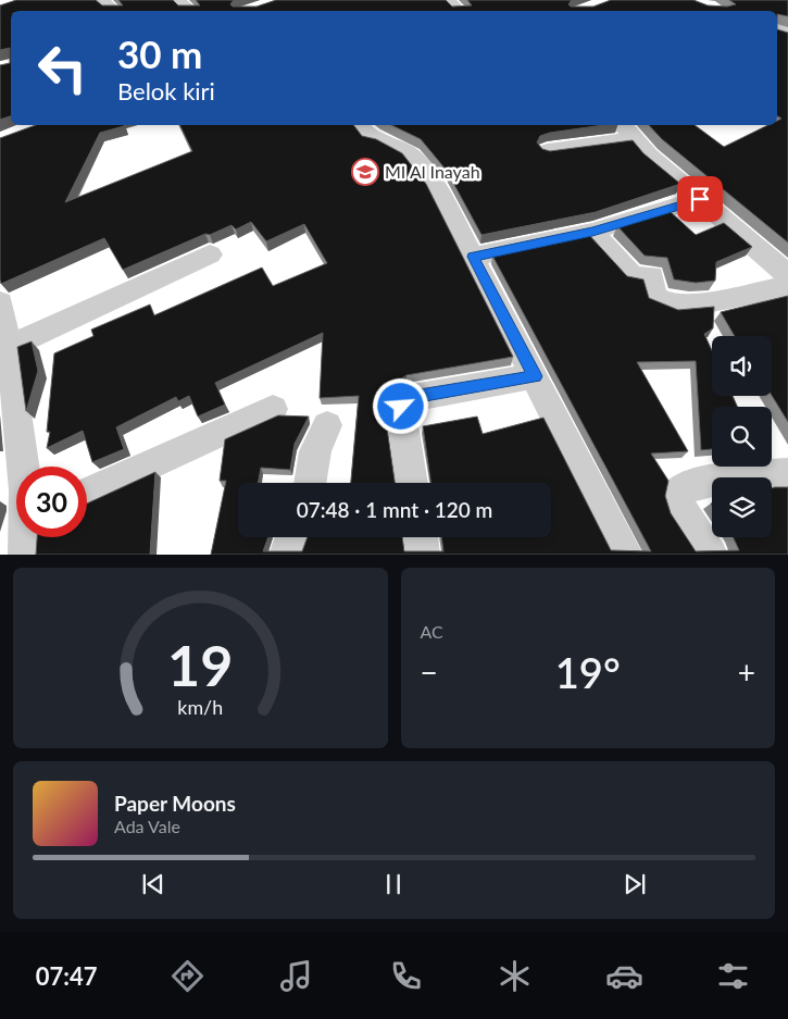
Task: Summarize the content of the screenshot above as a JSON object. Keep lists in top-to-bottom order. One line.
{"places":{"school or university":["MI Al Inayah"]},"page":{"turn":["30 m","Belok kiri"],"limit":"30","trip":"07:48 · 1 mnt · 120 m","tile":"AC","heat":["−","19°","+"],"song":["Paper Moons","Ada Vale"],"tabs":"07:47","gauge":["19","km/h"]}}
